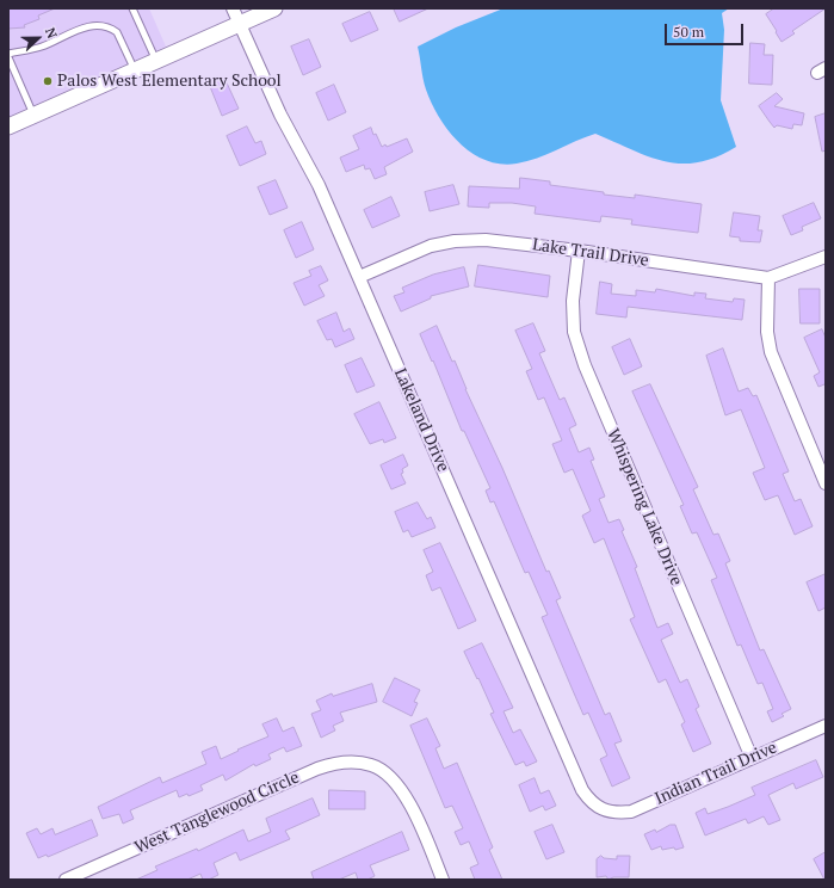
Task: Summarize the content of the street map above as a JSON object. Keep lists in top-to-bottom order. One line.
{"streets":{"street":["Lake Trail Drive","Lakeland Drive","Whispering Lake Drive","Indian Trail Drive","West Tanglewood Circle"]},"crossings":[["Lake Trail Drive","Lakeland Drive"],["Lake Trail Drive","Whispering Lake Drive"],["Lakeland Drive","Indian Trail Drive"],["Whispering Lake Drive","Indian Trail Drive"]],"places":["Palos West Elementary School"],"scale_bar":"50 m","north":"right"}
